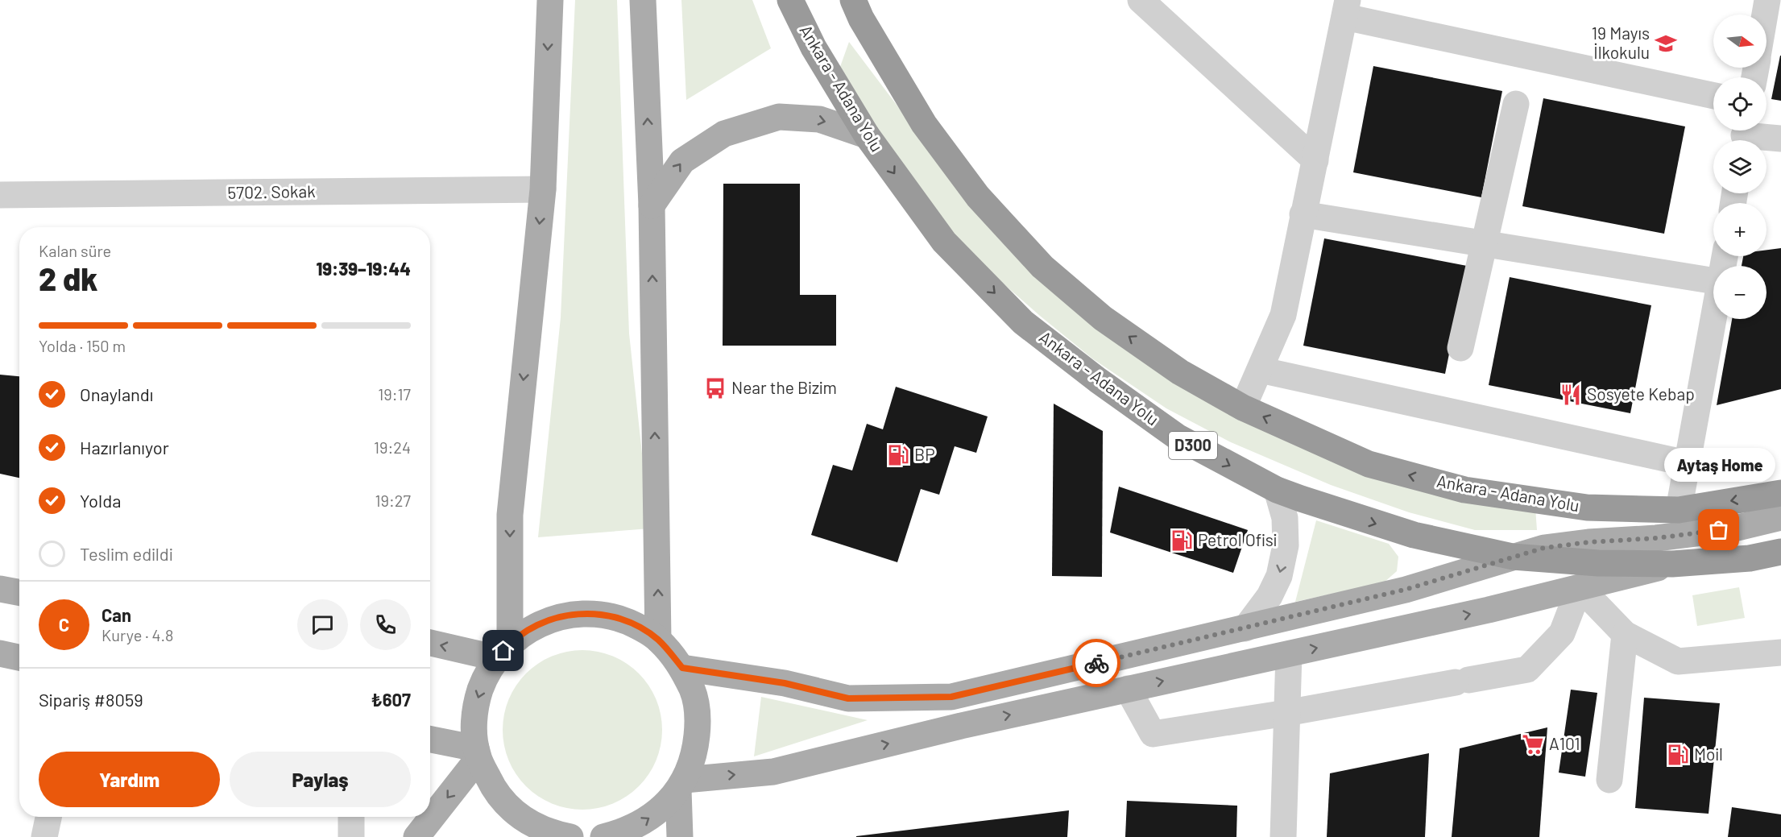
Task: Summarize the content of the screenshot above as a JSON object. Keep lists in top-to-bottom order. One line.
{"streets":{"highway":["Ankara - Adana Yolu","D300"],"street":["5702. Sokak"]},"places":{"school or university":["19 Mayıs İlkokulu"],"bus stop":["Near the Bizim"],"restaurant":["Sosyete Kebap"],"fuel station":["BP","Petrol Ofisi","Moil"],"other":["Aytaş Home"],"supermarket":["A101"]},"north":"right","page":{"map_buttons":["+","−"],"heading":["2 dk","Kalan süre","19:39–19:44"],"panel":["Can","Kurye · 4.8","Sipariş #8059","₺607"],"bar":"Yolda · 150 m","list":[["Onaylandı","19:17"],["Hazırlanıyor","19:24"],["Yolda","19:27"],"Teslim edildi"],"bubble":"Aytaş Home","round":"C","buttons":["Yardım","Paylaş"]}}
